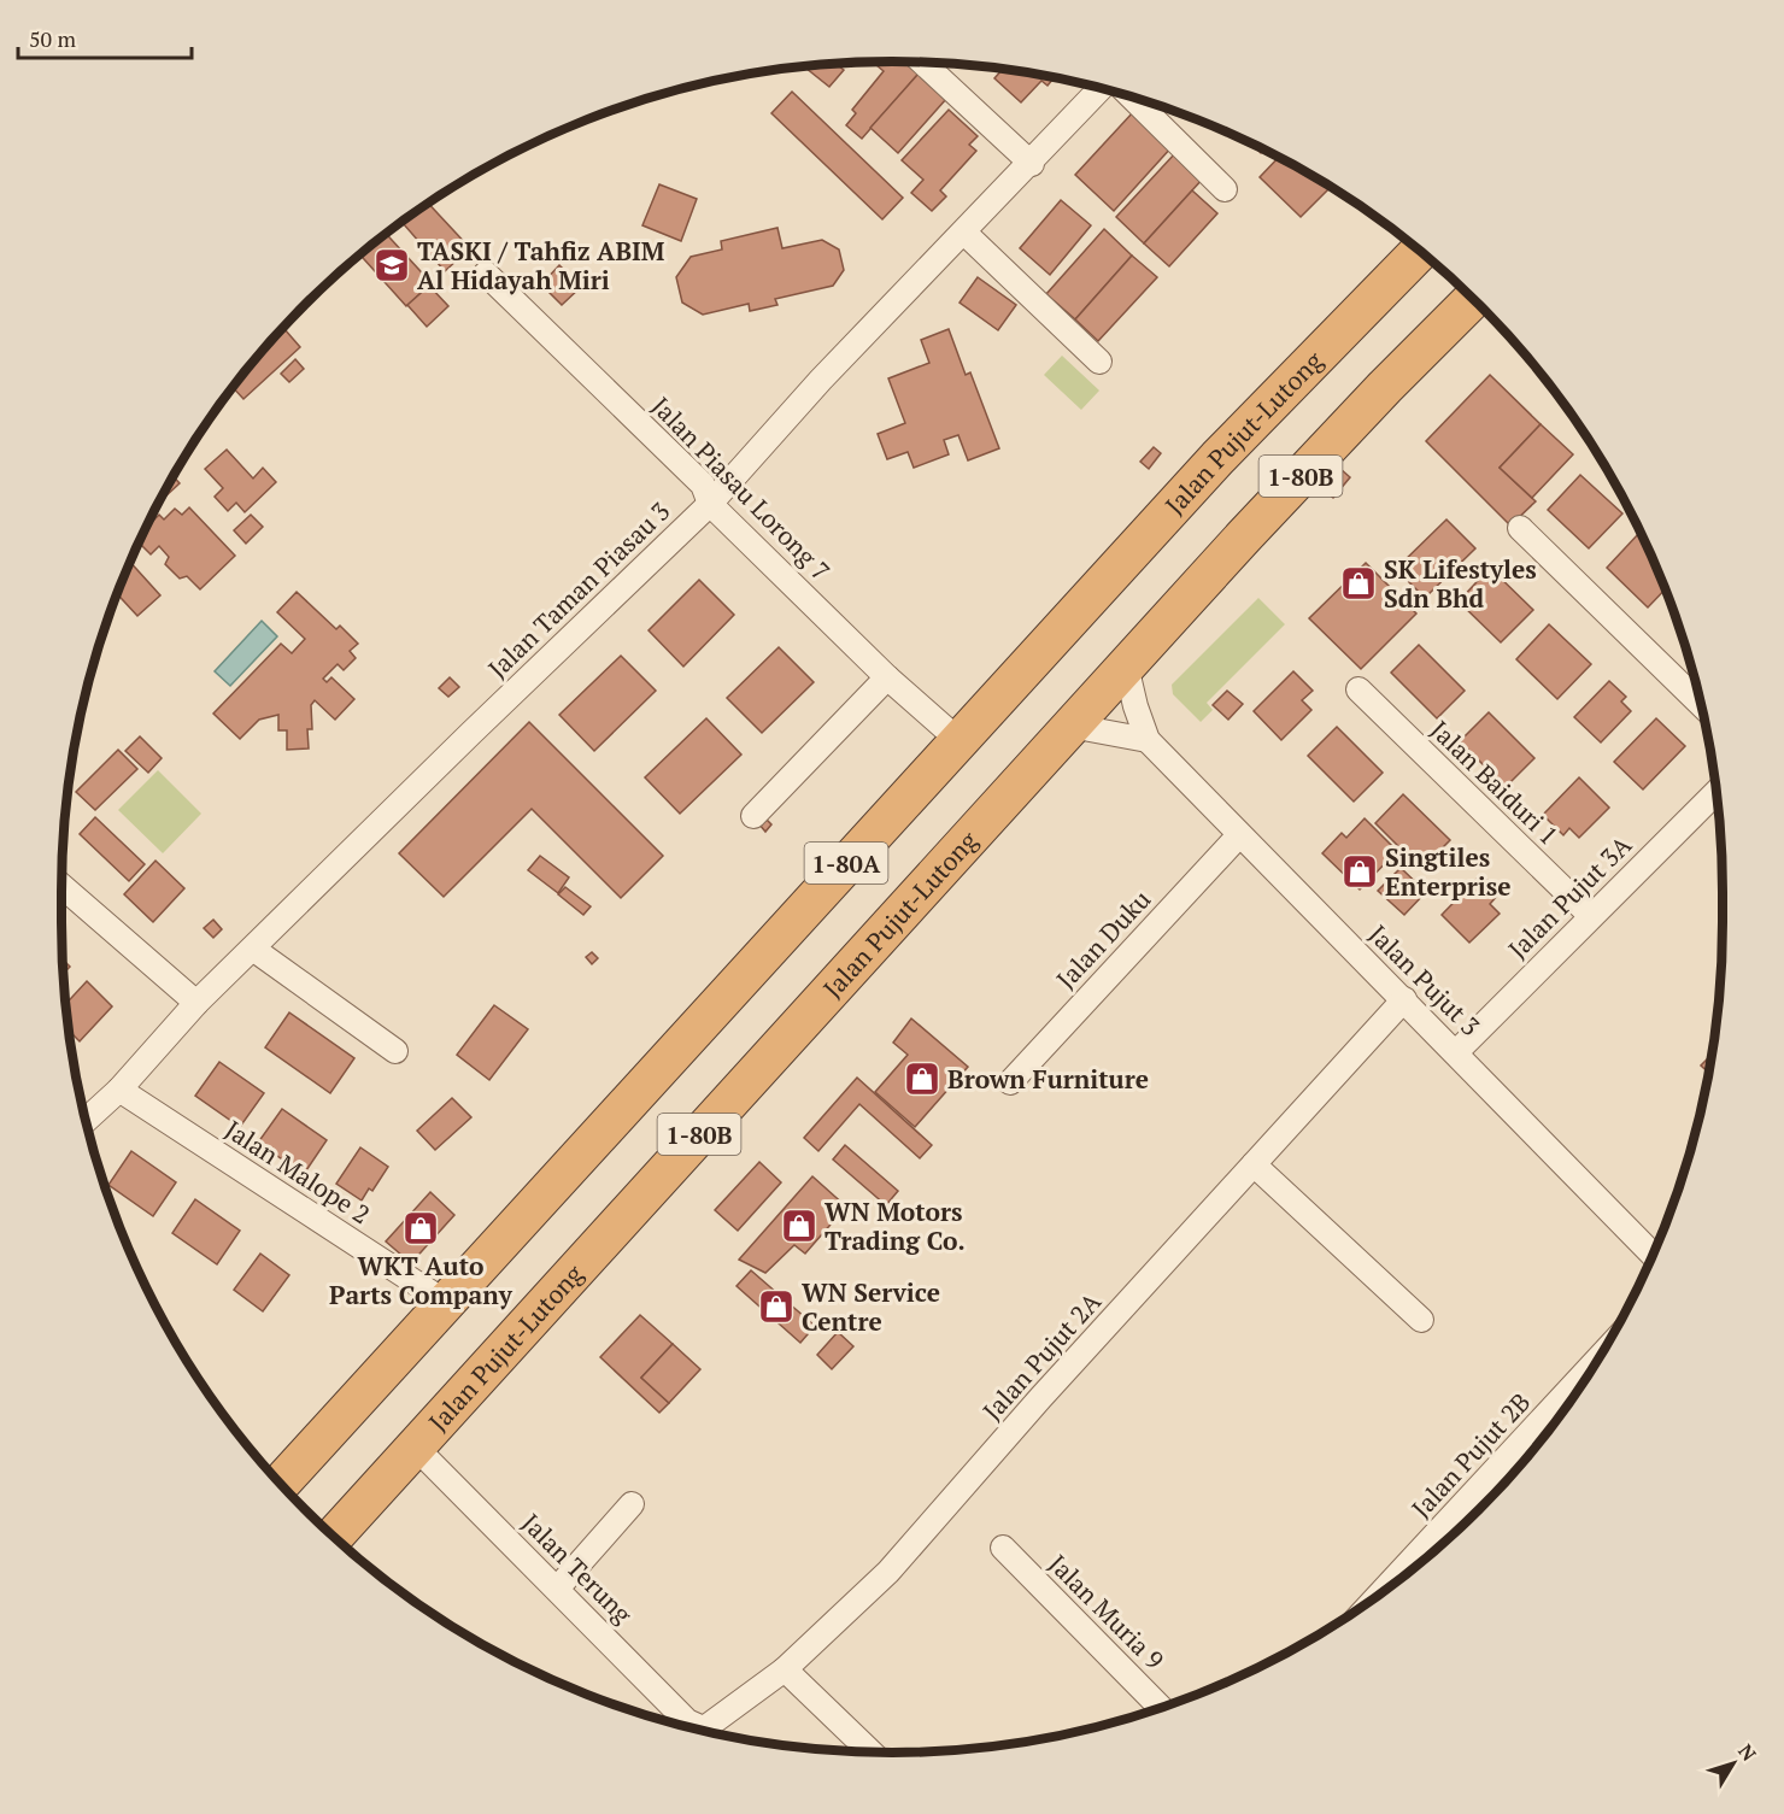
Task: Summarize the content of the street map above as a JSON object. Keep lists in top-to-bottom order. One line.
{"streets":{"highway":["Jalan Pujut-Lutong","1-80B","1-80A"],"street":["Jalan Piasau Lorong 7","Jalan Taman Piasau 3","Jalan Baiduri 1","Jalan Pujut 3A","Jalan Duku","Jalan Pujut 3","Jalan Malope 2","Jalan Pujut 2A","Jalan Pujut 2B","Jalan Terung","Jalan Muria 9"]},"crossings":[["Jalan Pujut-Lutong","Jalan Piasau Lorong 7"],["Jalan Pujut-Lutong","Jalan Pujut 3"],["Jalan Pujut-Lutong","Jalan Malope 2"],["Jalan Pujut-Lutong","Jalan Terung"],["Jalan Piasau Lorong 7","Jalan Taman Piasau 3"],["Jalan Taman Piasau 3","Jalan Malope 2"],["Jalan Baiduri 1","Jalan Pujut 3A"],["Jalan Pujut 3A","Jalan Pujut 3"],["Jalan Duku","Jalan Pujut 3"],["Jalan Pujut 3","Jalan Pujut 2A"],["Jalan Pujut 2A","Jalan Terung"]],"places":{"school or university":["TASKI / Tahfiz ABIM Al Hidayah Miri"],"shop":["SK Lifestyles Sdn Bhd","Singtiles Enterprise","Brown Furniture","WN Motors Trading Co.","WKT Auto Parts Company","WN Service Centre"]},"scale_bar":"50 m","north":"top right"}
